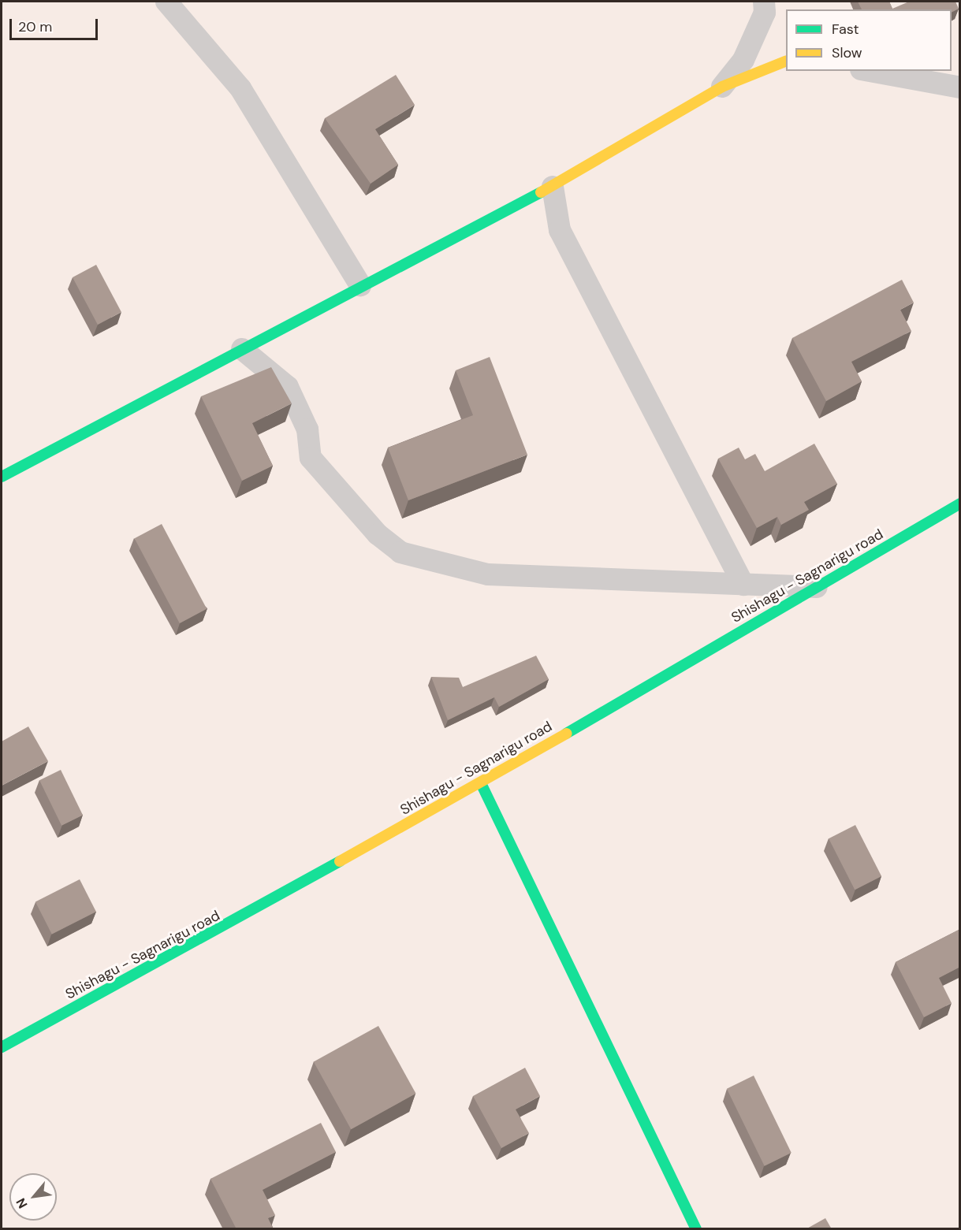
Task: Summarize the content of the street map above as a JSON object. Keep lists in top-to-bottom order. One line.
{"streets":{"street":["Shishagu - Sagnarigu road"]},"legend":["Fast","Slow"],"scale_bar":"20 m","north":"bottom left"}
